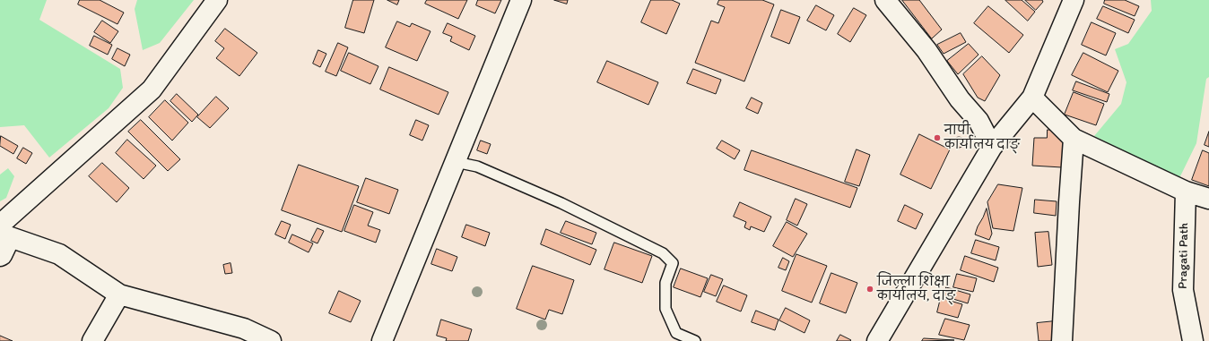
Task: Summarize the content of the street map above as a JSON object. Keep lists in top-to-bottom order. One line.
{"streets":{"street":["Pragati Path"]},"places":["नापी कार्यालय दाङ्","जिल्ला शिक्षा कार्यालय, दाङ्"]}
